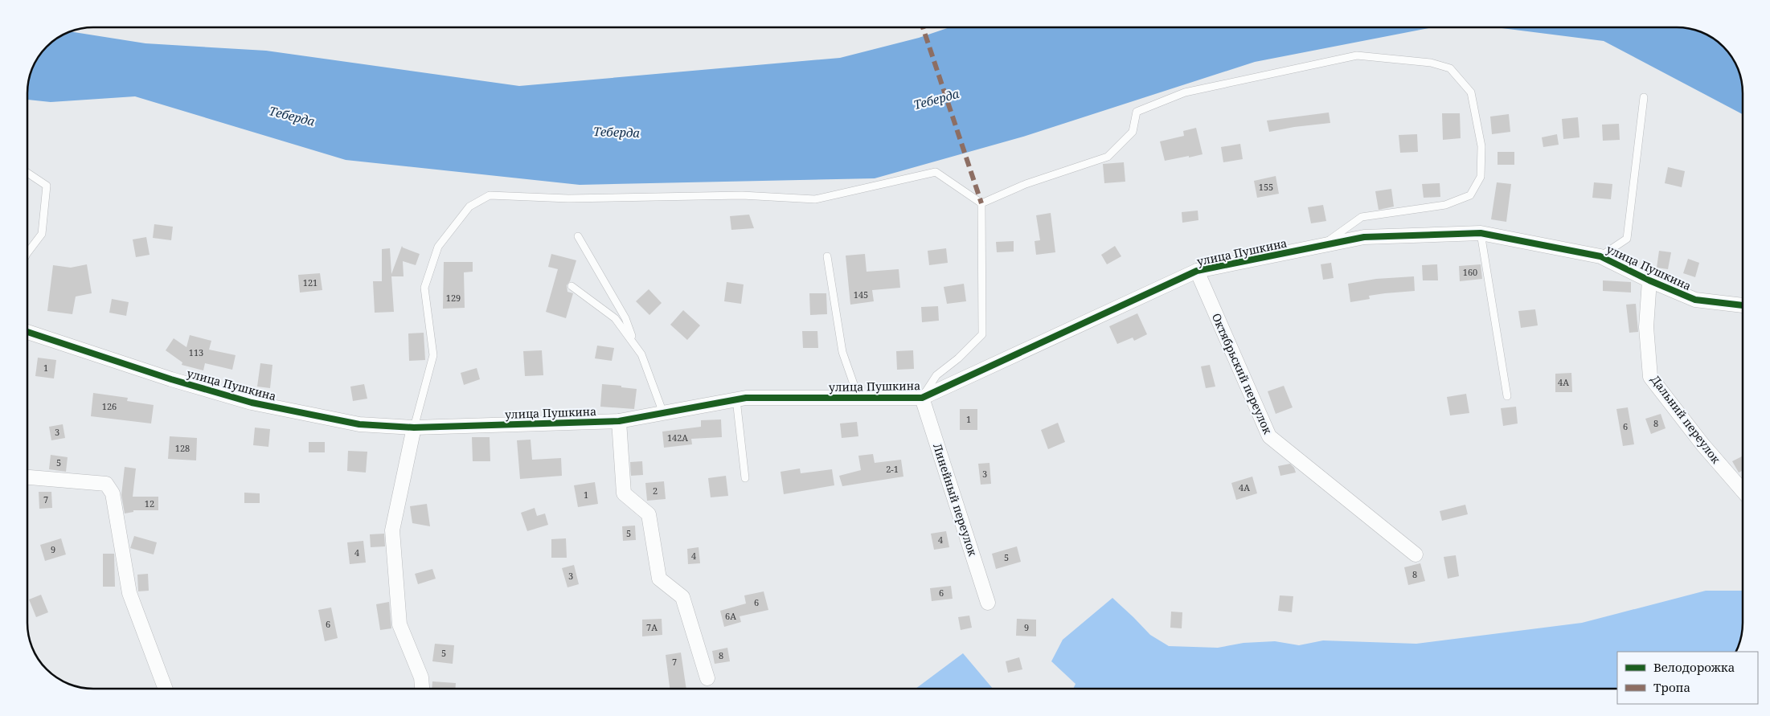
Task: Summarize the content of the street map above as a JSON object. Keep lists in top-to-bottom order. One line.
{"streets":{"street":["улица Пушкина","Октябрьский переулок","Дальний переулок","Линейный переулок"]},"crossings":[["улица Пушкина","Октябрьский переулок"],["улица Пушкина","Дальний переулок"],["улица Пушкина","Линейный переулок"]],"water":["Теберда"],"house_numbers":["155","160","121","145","129","113","1","4А","126","1","8","6","3","142А","128","5","2-1","3","4А","2","1","7","12","5","4","9","4","4","5","8","3","6","6","6А","6","7А","9","5","8","7"],"legend":["Велодорожка","Тропа"]}
